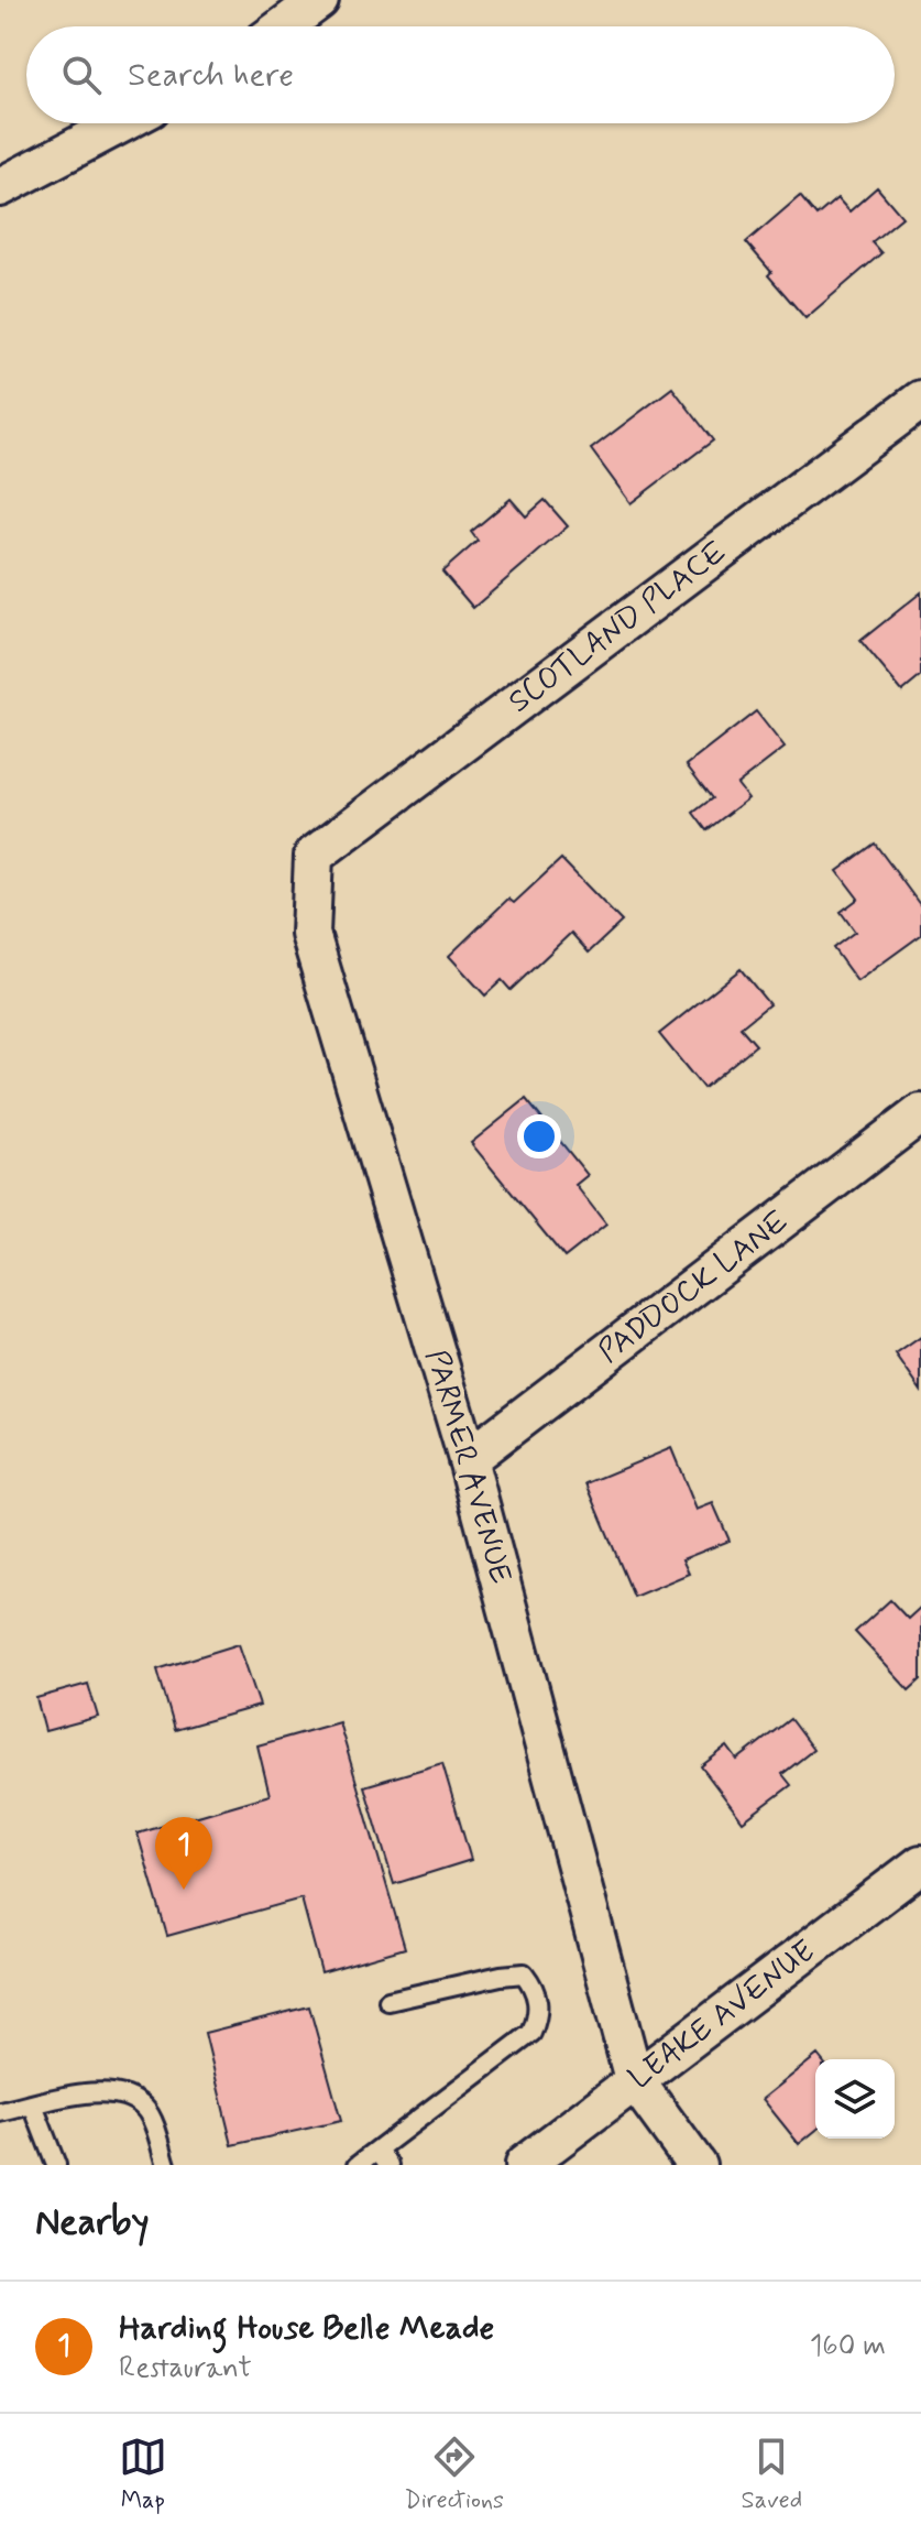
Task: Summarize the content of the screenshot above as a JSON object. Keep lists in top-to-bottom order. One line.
{"streets":{"street":["SCOTLAND PLACE","PADDOCK LANE","PARMER AVENUE","LEAKE AVENUE"]},"crossings":[["SCOTLAND PLACE","PARMER AVENUE"],["PADDOCK LANE","PARMER AVENUE"],["PARMER AVENUE","LEAKE AVENUE"]],"page":{"search":"Search here","pins":"1","heading":"Nearby","list":[{"mark":"1","name":"Harding House Belle Meade","note":"Restaurant","value":"160 m"}],"nav":["Map","Directions","Saved"]}}
